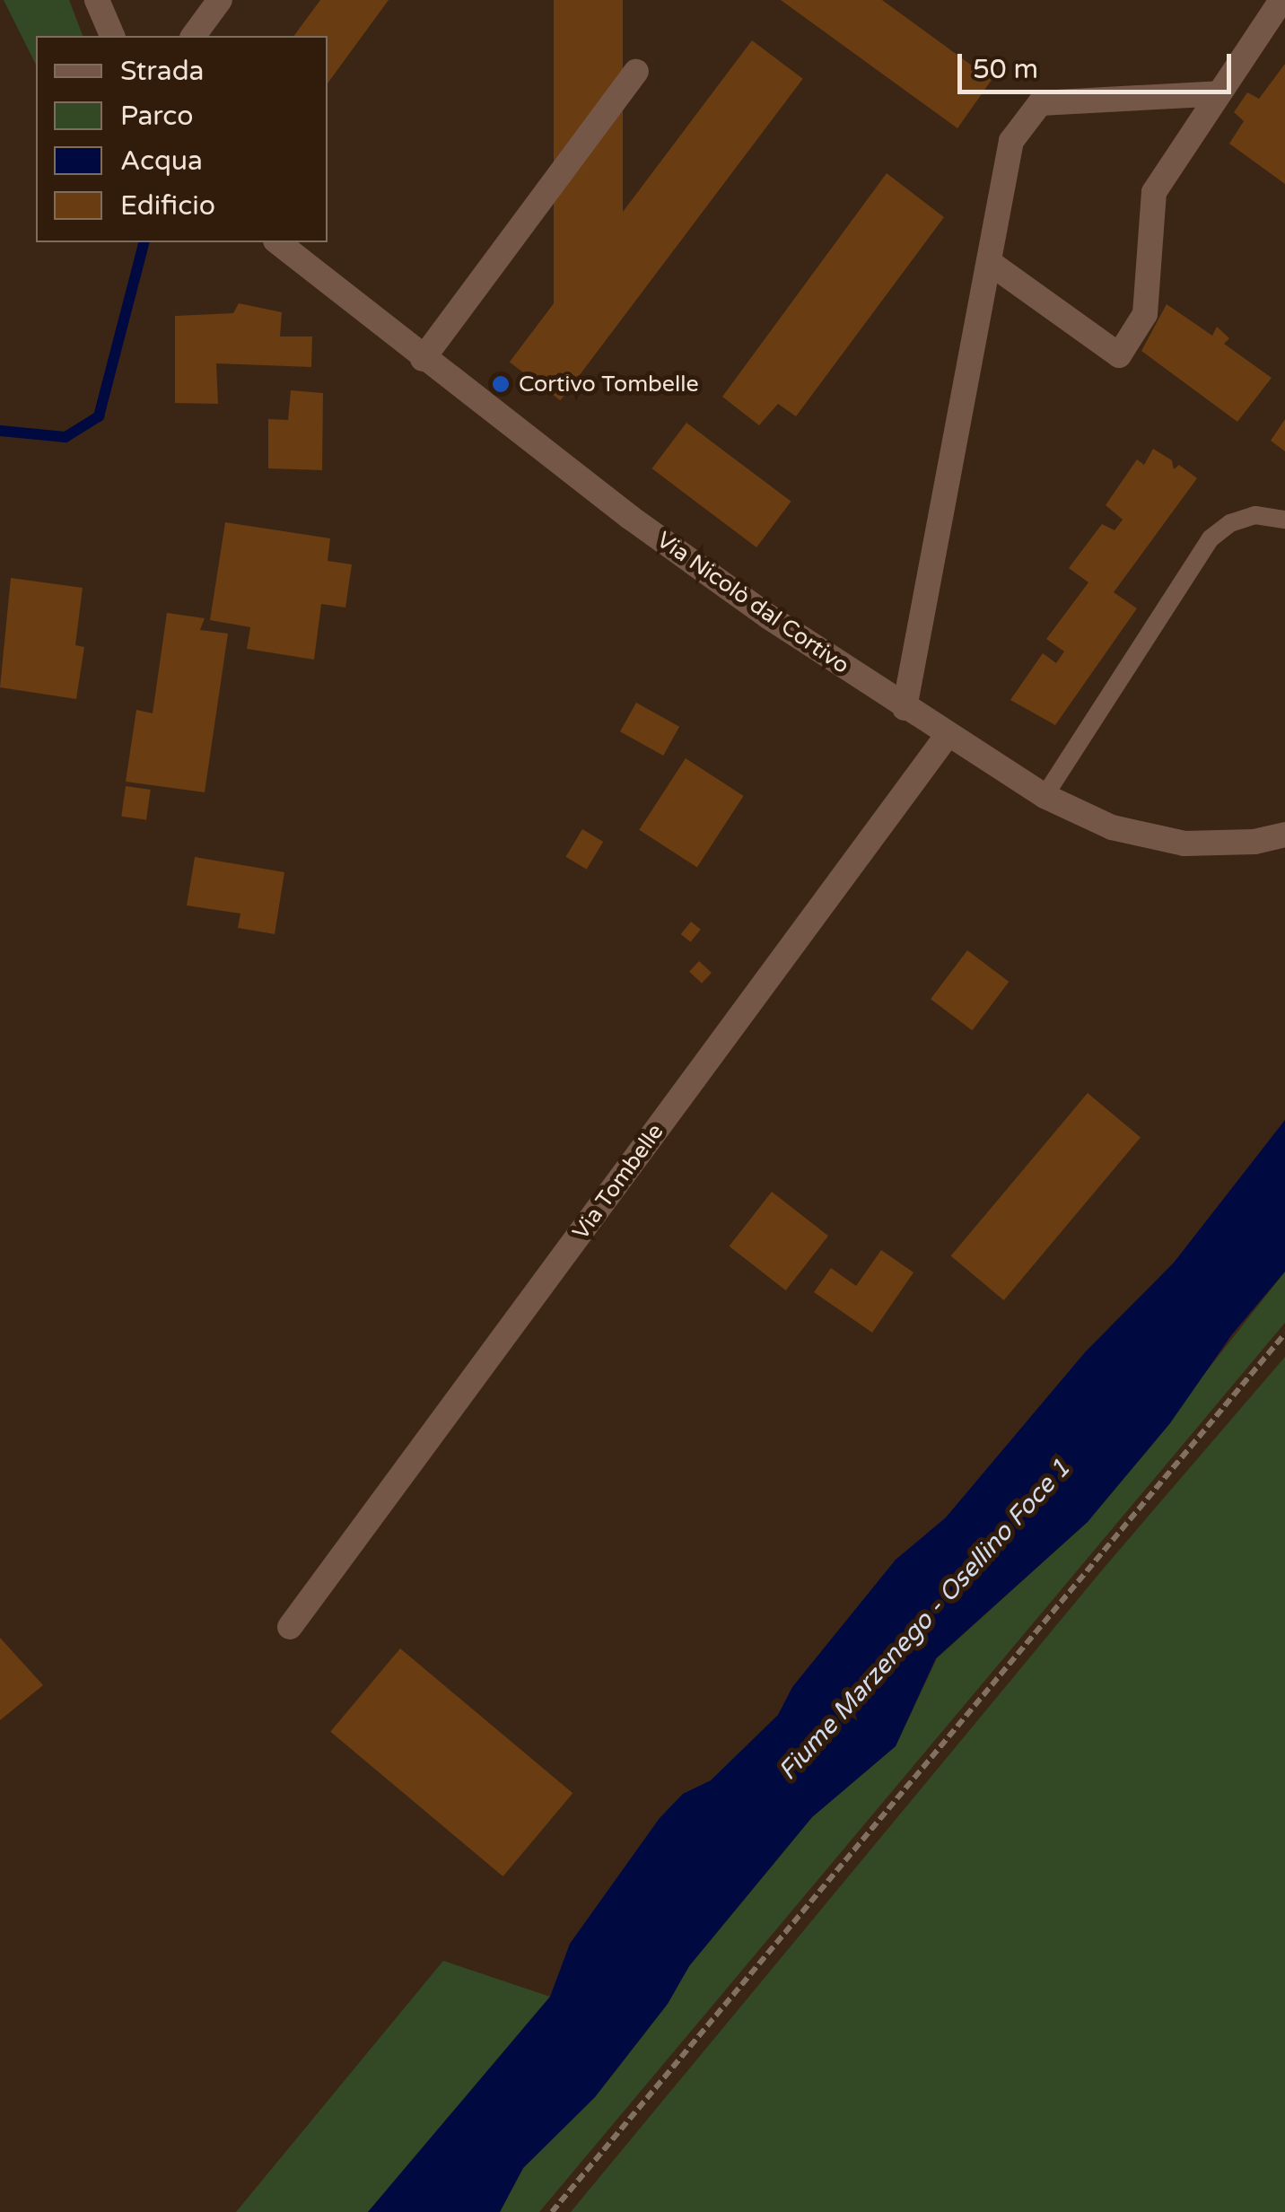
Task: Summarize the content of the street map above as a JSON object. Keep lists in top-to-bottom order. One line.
{"streets":{"street":["Via Nicolò dal Cortivo","Via Tombelle"]},"crossings":[["Via Nicolò dal Cortivo","Via Tombelle"]],"water":["Fiume Marzenego - Osellino Foce 1"],"places":["Cortivo Tombelle"],"legend":["Strada","Parco","Acqua","Edificio"],"scale_bar":"50 m"}
